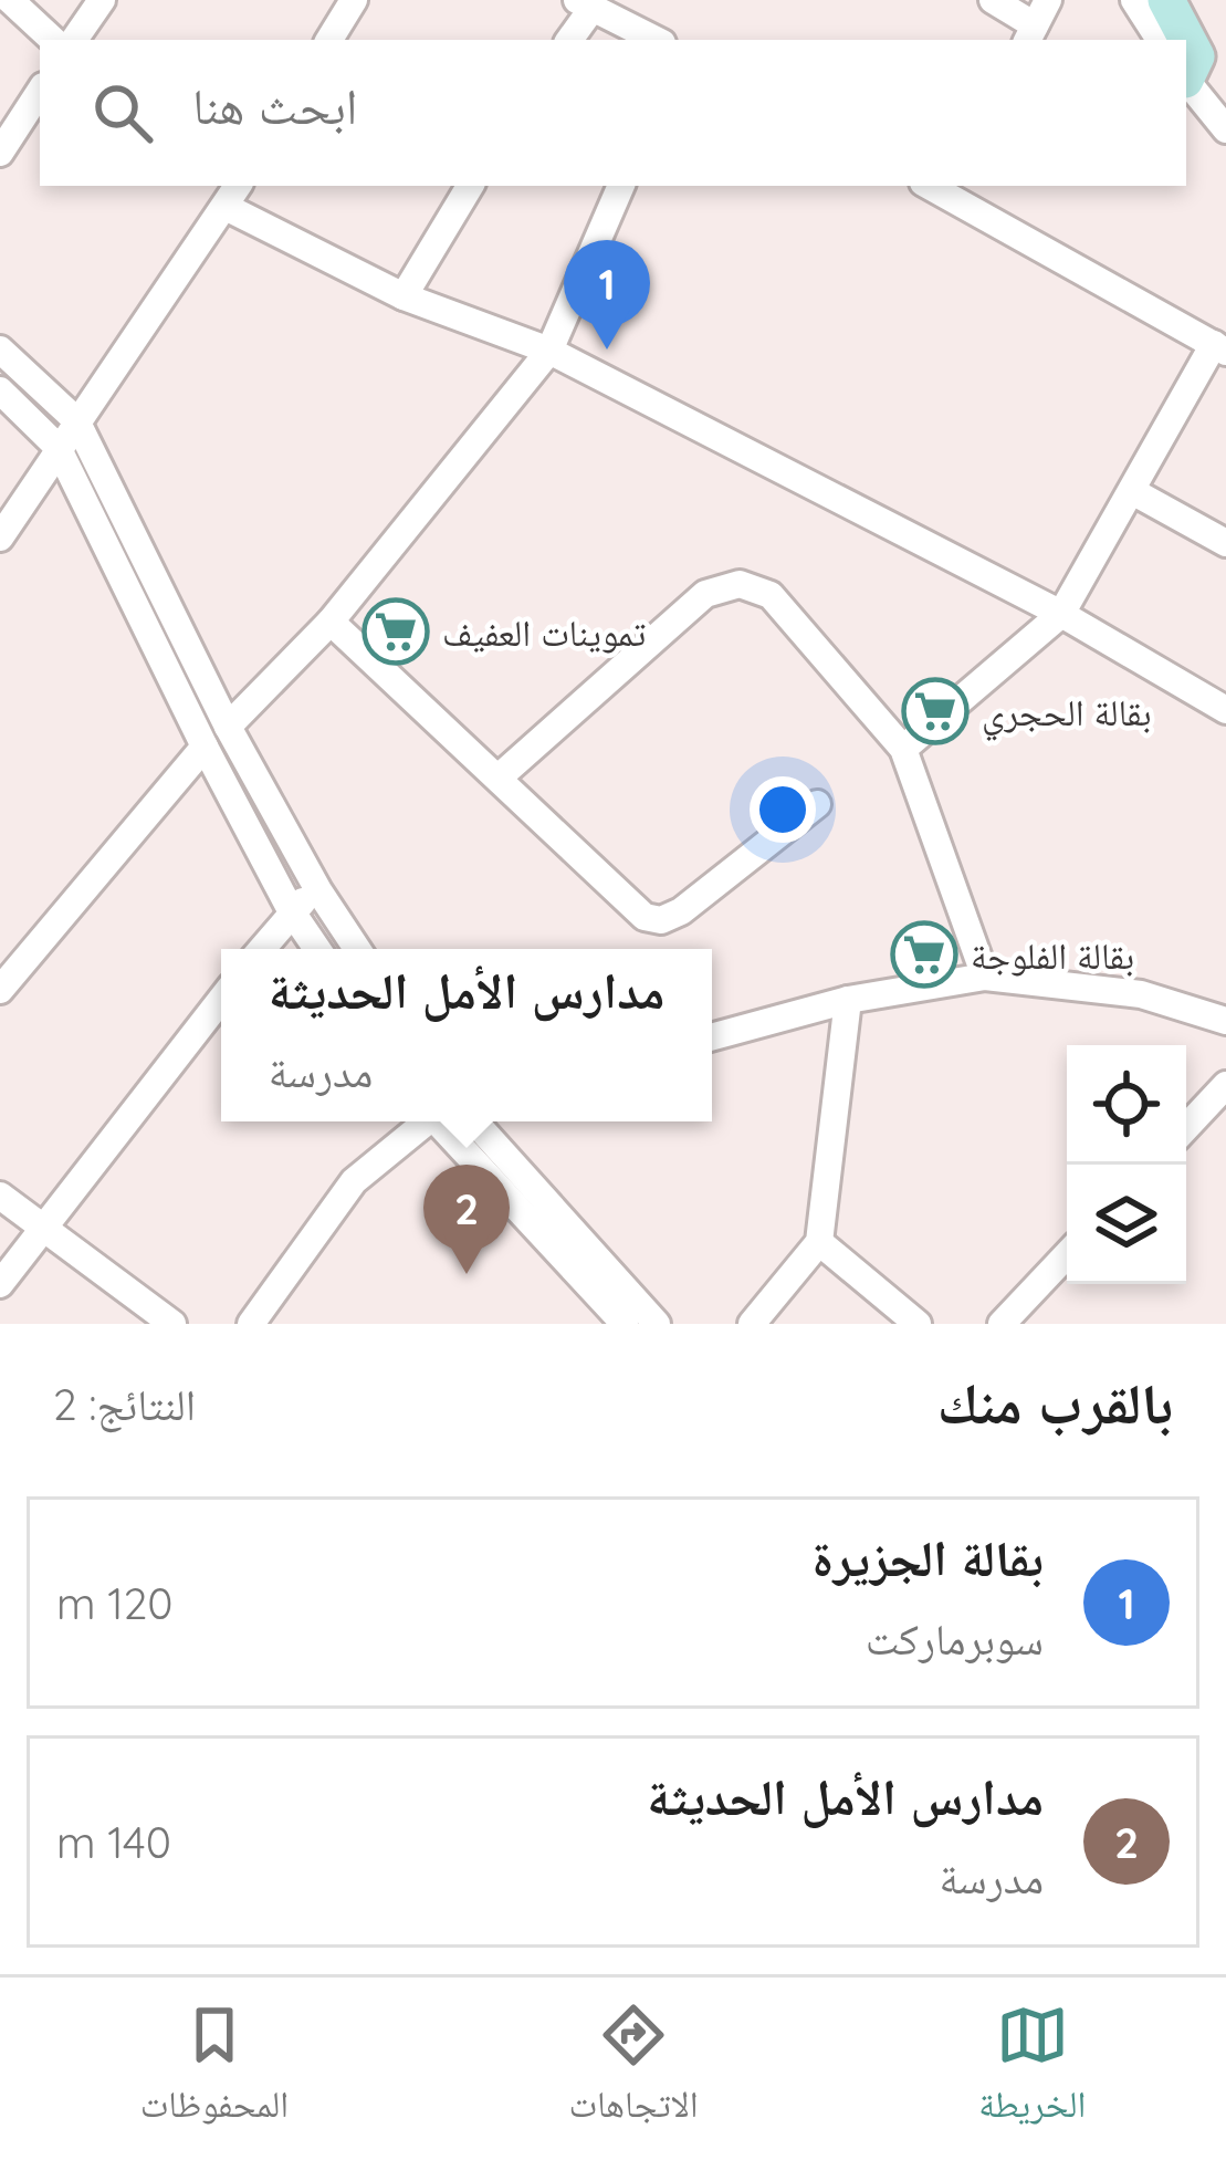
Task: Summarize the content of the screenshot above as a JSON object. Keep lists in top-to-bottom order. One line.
{"places":{"supermarket":["تموينات العفيف","بقالة الحجري","بقالة الفلوجة"]},"page":{"search":"ابحث هنا","pins":["1","2"],"popup":["مدارس الأمل الحديثة","مدرسة"],"heading":["بالقرب منك","النتائج: 2"],"list":[{"mark":"1","name":"بقالة الجزيرة","note":"سوبرماركت","value":"120 m"},{"mark":"2","name":"مدارس الأمل الحديثة","note":"مدرسة","value":"140 m"}],"nav":["الخريطة","الاتجاهات","المحفوظات"]}}
